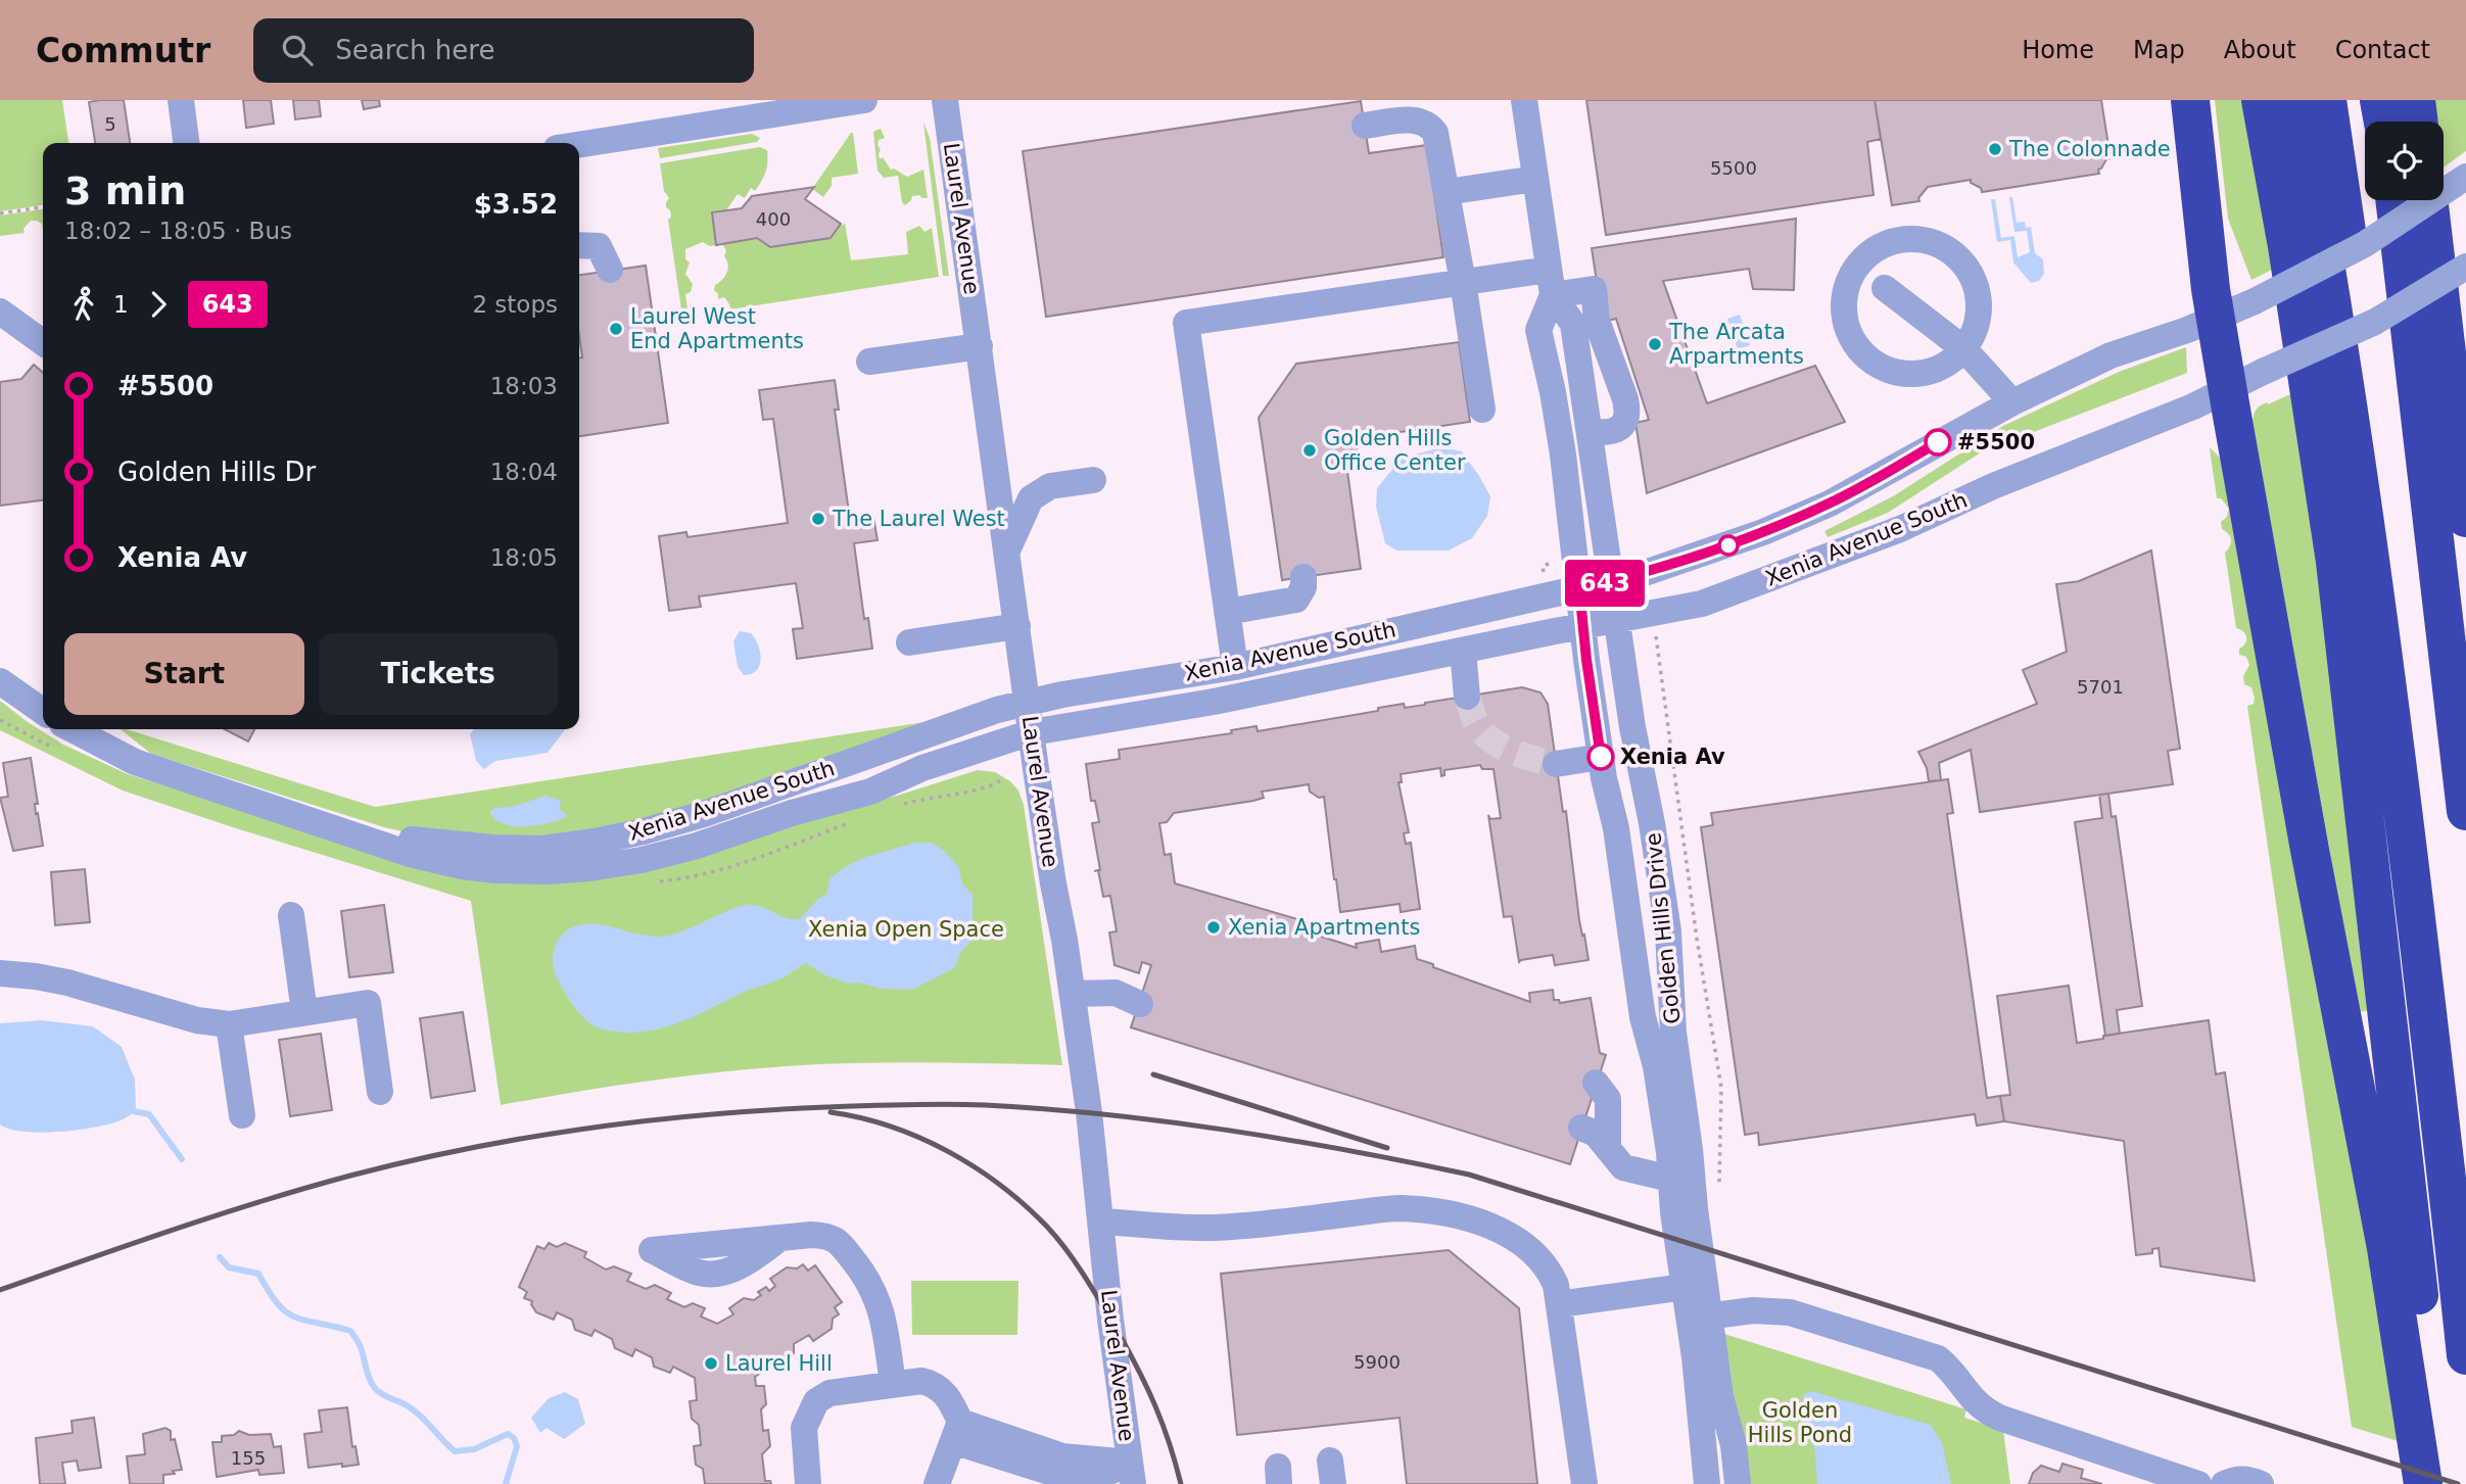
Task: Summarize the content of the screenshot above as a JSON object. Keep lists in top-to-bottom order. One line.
{"streets":{"street":["Laurel Avenue","Xenia Avenue South","Golden Hills Drive"]},"crossings":[["Laurel Avenue","Xenia Avenue South"],["Xenia Avenue South","Golden Hills Drive"]],"parks":["Xenia Open Space","Golden Hills Pond"],"places":["The Colonnade","Laurel West End Apartments","The Arcata Arpartments","#5500","Golden Hills Office Center","The Laurel West","Xenia Av","Xenia Apartments","Laurel Hill"],"lines":["bus line 643"],"house_numbers":["5","5500","400","5701","5900","155"],"page":{"header":"Commutr","search":"Search here","nav":["Home","Map","About","Contact"],"on_map":"643","heading":["3 min","18:02 – 18:05 · Bus","$3.52"],"legs":["1","643","2 stops"],"list":[{"name":"#5500","value":"18:03"},{"name":"Golden Hills Dr","value":"18:04"},{"name":"Xenia Av","value":"18:05"}],"buttons":["Start","Tickets"]}}
